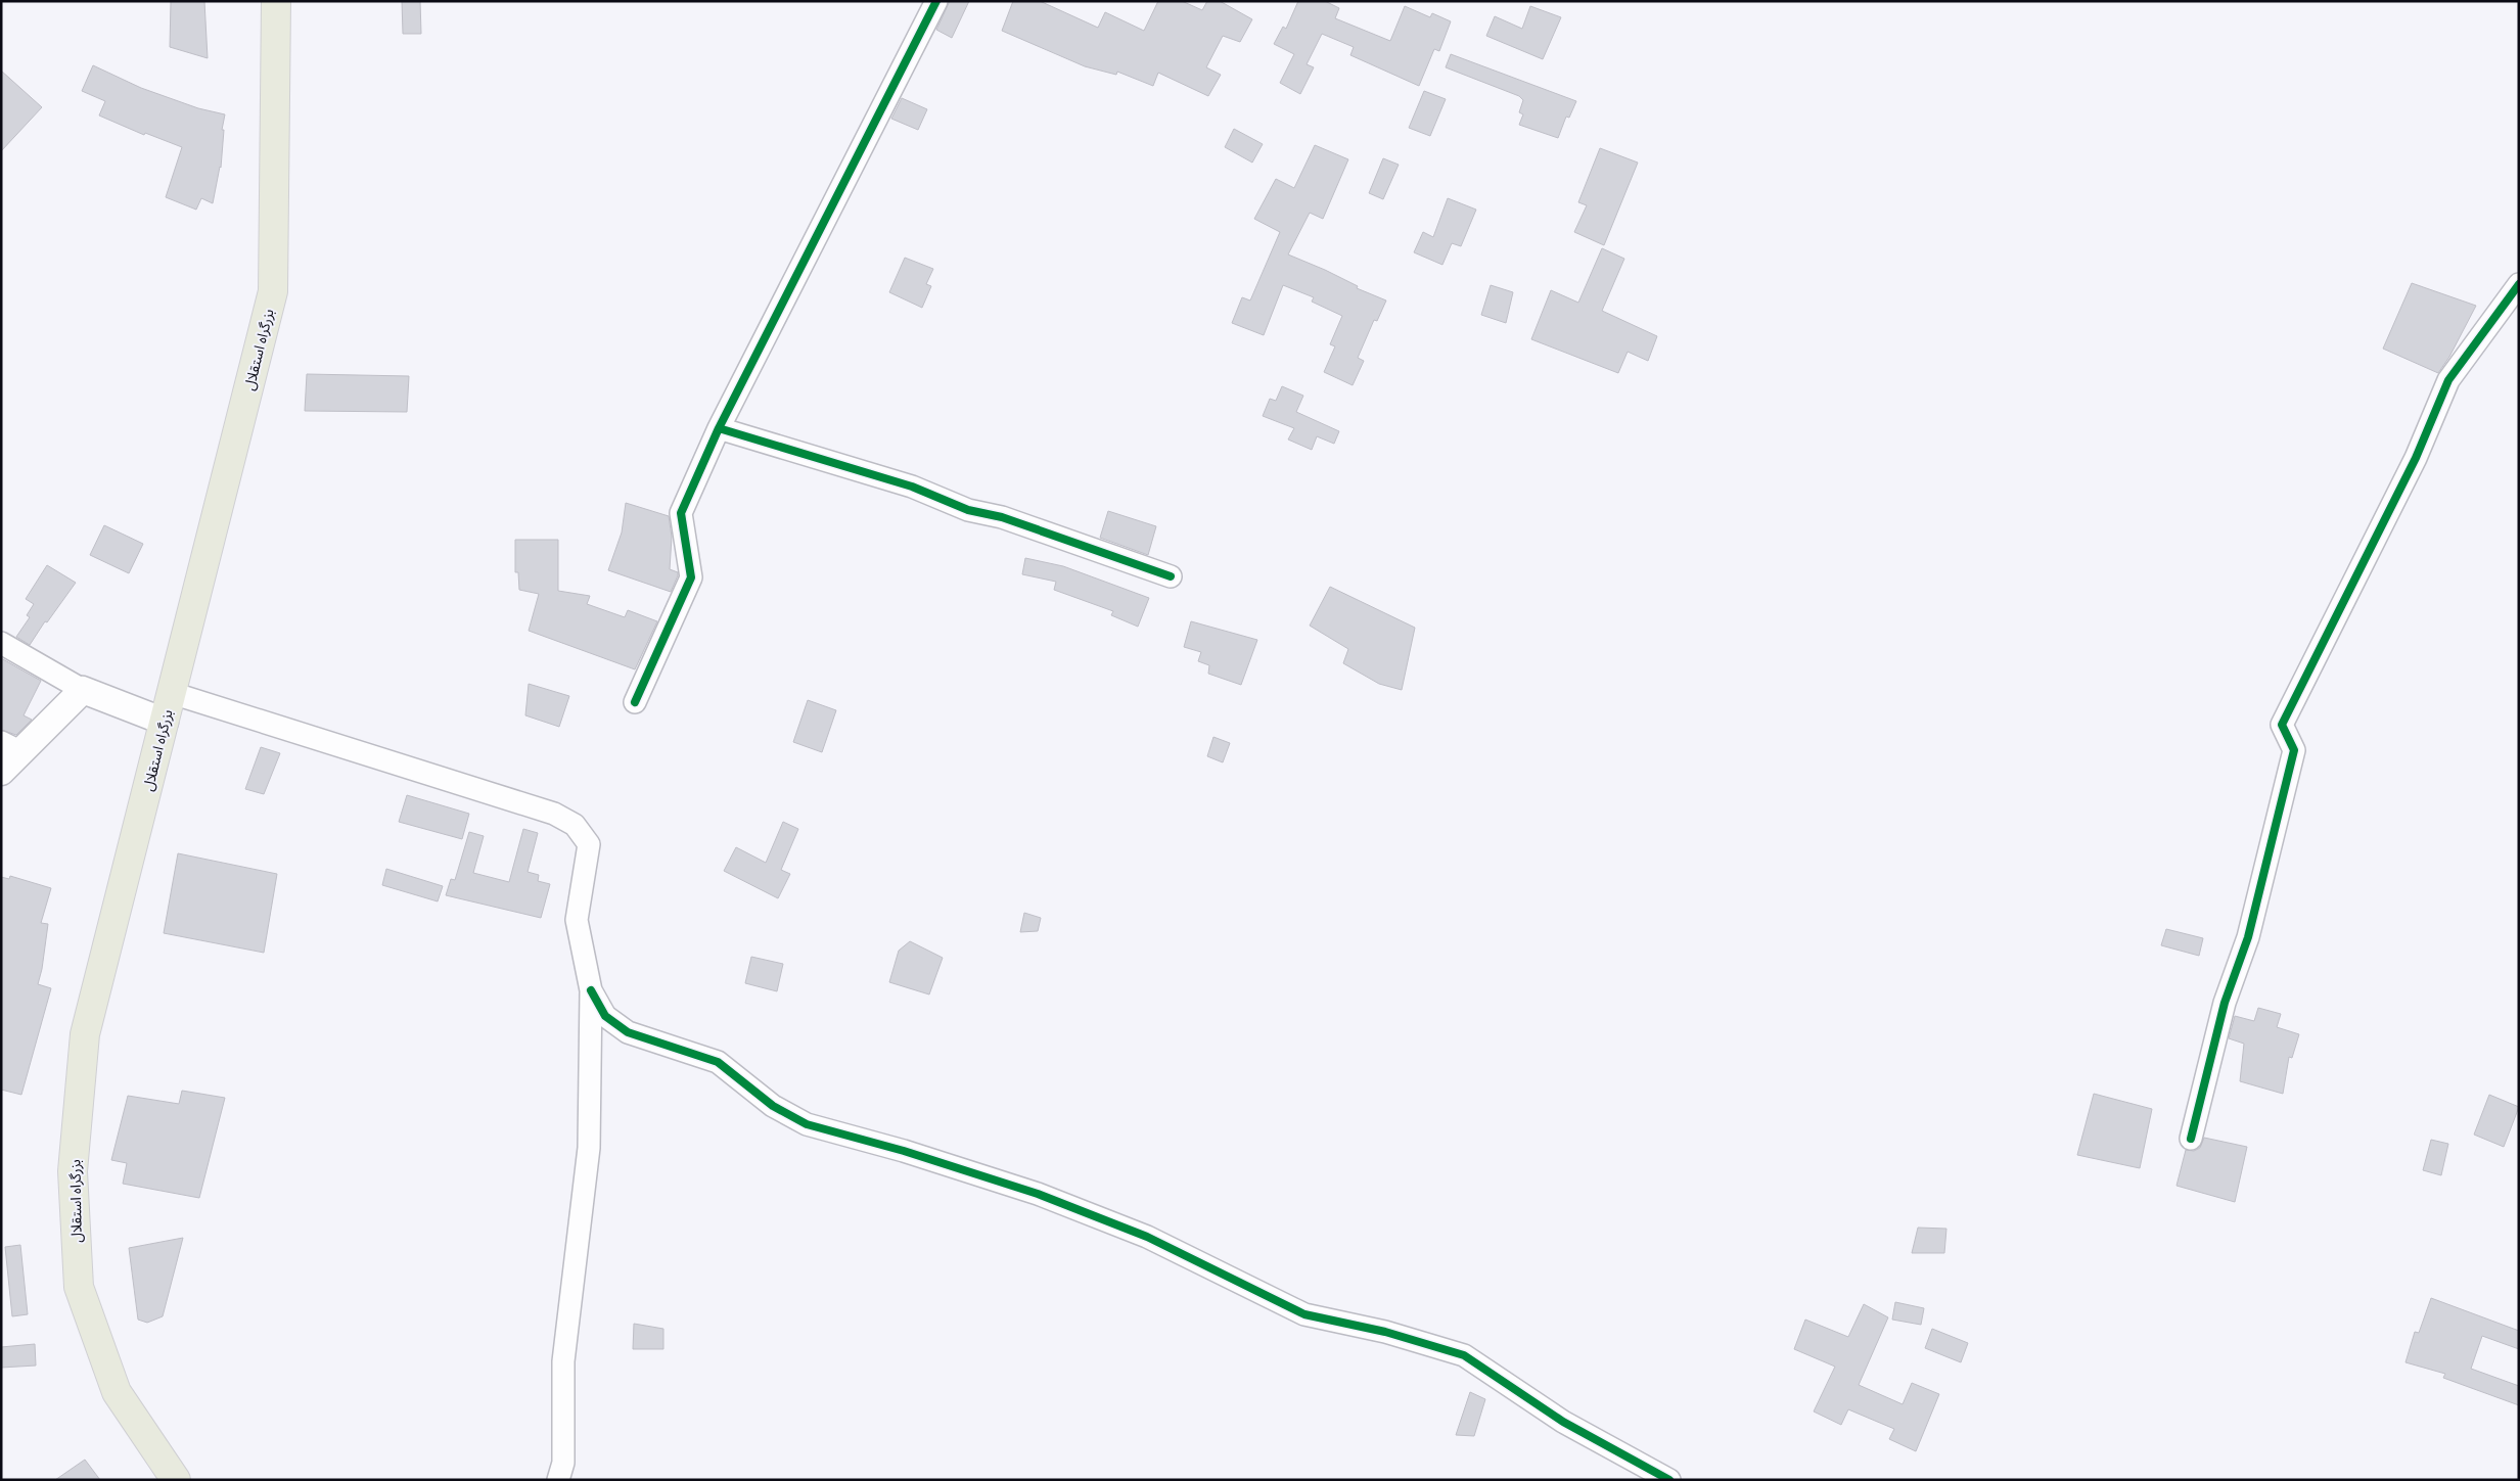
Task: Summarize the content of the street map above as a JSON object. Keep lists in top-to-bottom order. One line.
{"streets":{"highway":["بزرگراه استقلال"]}}
